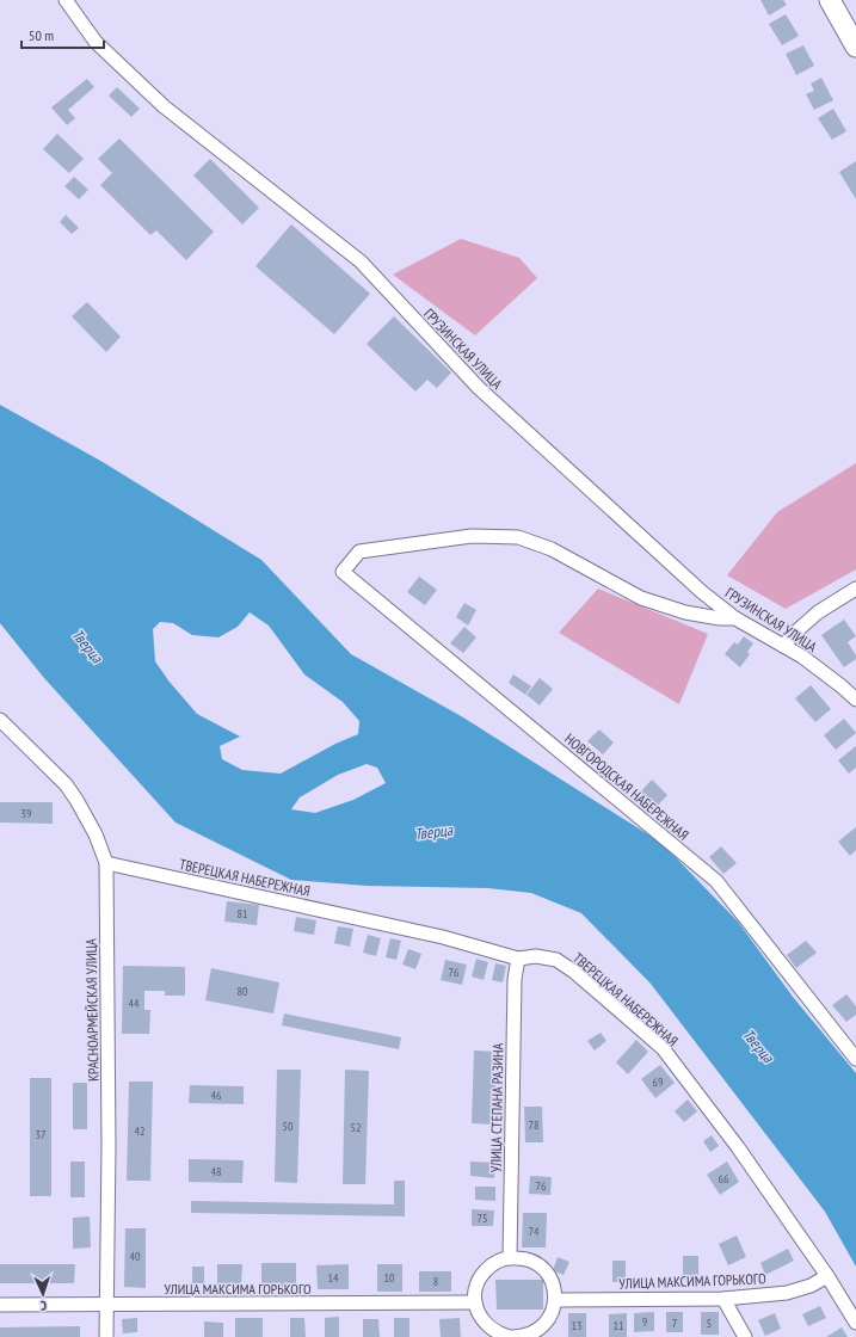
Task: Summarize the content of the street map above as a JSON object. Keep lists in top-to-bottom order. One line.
{"streets":{"street":["ГРУЗИНСКАЯ УЛИЦА","НОВГОРОДСКАЯ НАБЕРЕЖНАЯ","ТВЕРЕЦКАЯ НАБЕРЕЖНАЯ","КРАСНОАРМЕЙСКАЯ УЛИЦА","УЛИЦА СТЕПАНА РАЗИНА","УЛИЦА МАКСИМА ГОРЬКОГО"]},"crossings":[["ГРУЗИНСКАЯ УЛИЦА","НОВГОРОДСКАЯ НАБЕРЕЖНАЯ"],["ТВЕРЕЦКАЯ НАБЕРЕЖНАЯ","КРАСНОАРМЕЙСКАЯ УЛИЦА"],["ТВЕРЕЦКАЯ НАБЕРЕЖНАЯ","УЛИЦА СТЕПАНА РАЗИНА"],["ТВЕРЕЦКАЯ НАБЕРЕЖНАЯ","УЛИЦА МАКСИМА ГОРЬКОГО"],["КРАСНОАРМЕЙСКАЯ УЛИЦА","УЛИЦА МАКСИМА ГОРЬКОГО"],["УЛИЦА СТЕПАНА РАЗИНА","УЛИЦА МАКСИМА ГОРЬКОГО"]],"water":["Тверца"],"house_numbers":["39","81","76","80","44","69","46","78","50","52","42","37","48","66","76","75","74","40","14","10","8","9","7","5","13","11"],"scale_bar":"50 m","north":"bottom"}
